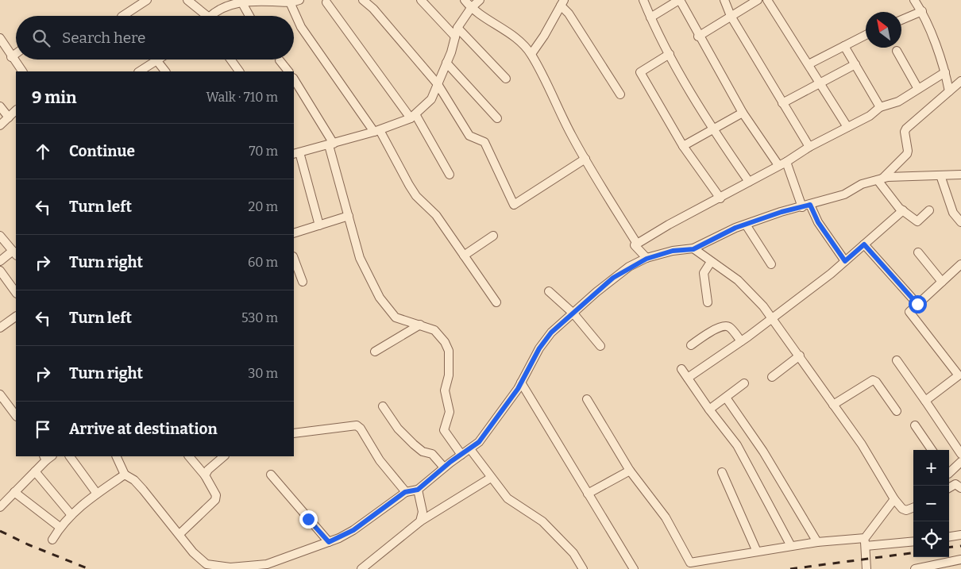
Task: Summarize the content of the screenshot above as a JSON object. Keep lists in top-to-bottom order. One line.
{"north":"top left","page":{"search":"Search here","heading":["9 min","Walk · 710 m"],"list":[["Continue","70 m"],["Turn left","20 m"],["Turn right","60 m"],["Turn left","530 m"],["Turn right","30 m"],"Arrive at destination"],"map_buttons":["+","−"]}}
